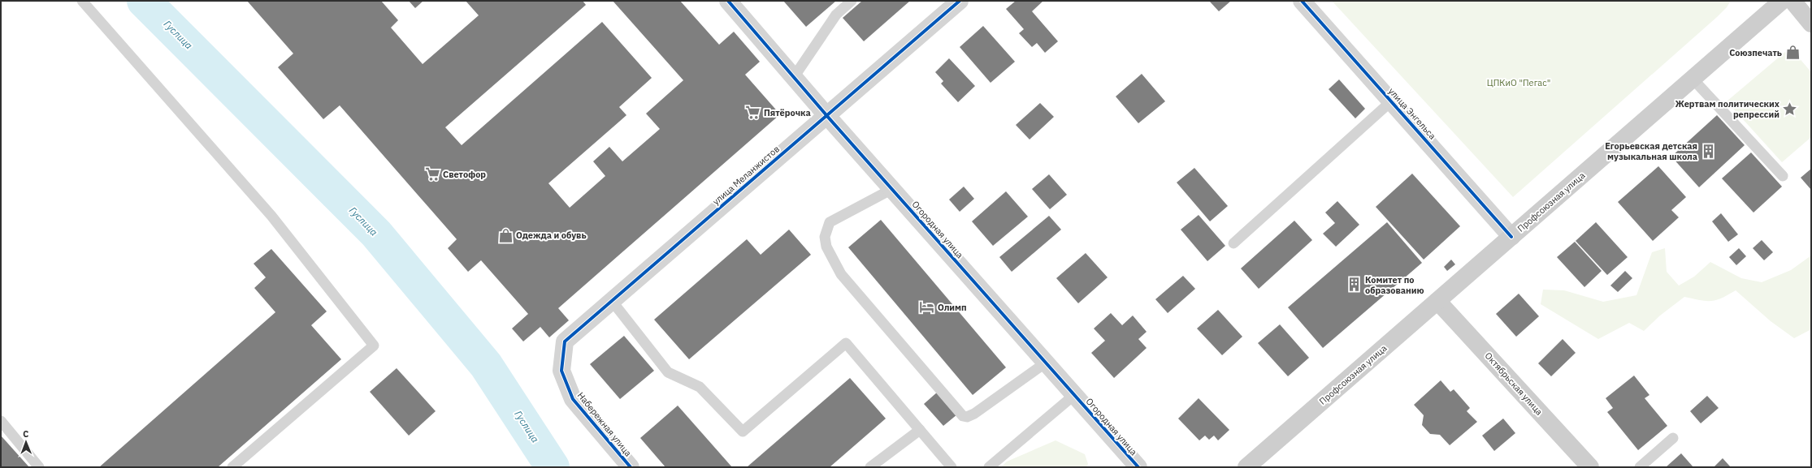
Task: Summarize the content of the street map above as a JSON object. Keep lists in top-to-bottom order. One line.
{"streets":{"main road":["Профсоюзная улица","Октябрьская улица"],"street":["улица Энгельса","улица Меланжистов","Огородная улица","Набережная улица"]},"crossings":[["улица Энгельса","Профсоюзная улица"],["улица Меланжистов","Огородная улица"],["улица Меланжистов","Набережная улица"],["Профсоюзная улица","Октябрьская улица"]],"water":["Гуслица"],"parks":["ЦПКиО \"Пегас\""],"places":{"shop":["Союзпечать","Одежда и обувь"],"place":["Жертвам политических репрессий"],"supermarket":["Пятёрочка","Светофор"],"building":["Егорьевская детская музыкальная школа","Комитет по образованию"],"hotel":["Олимп"]},"north":"top"}
